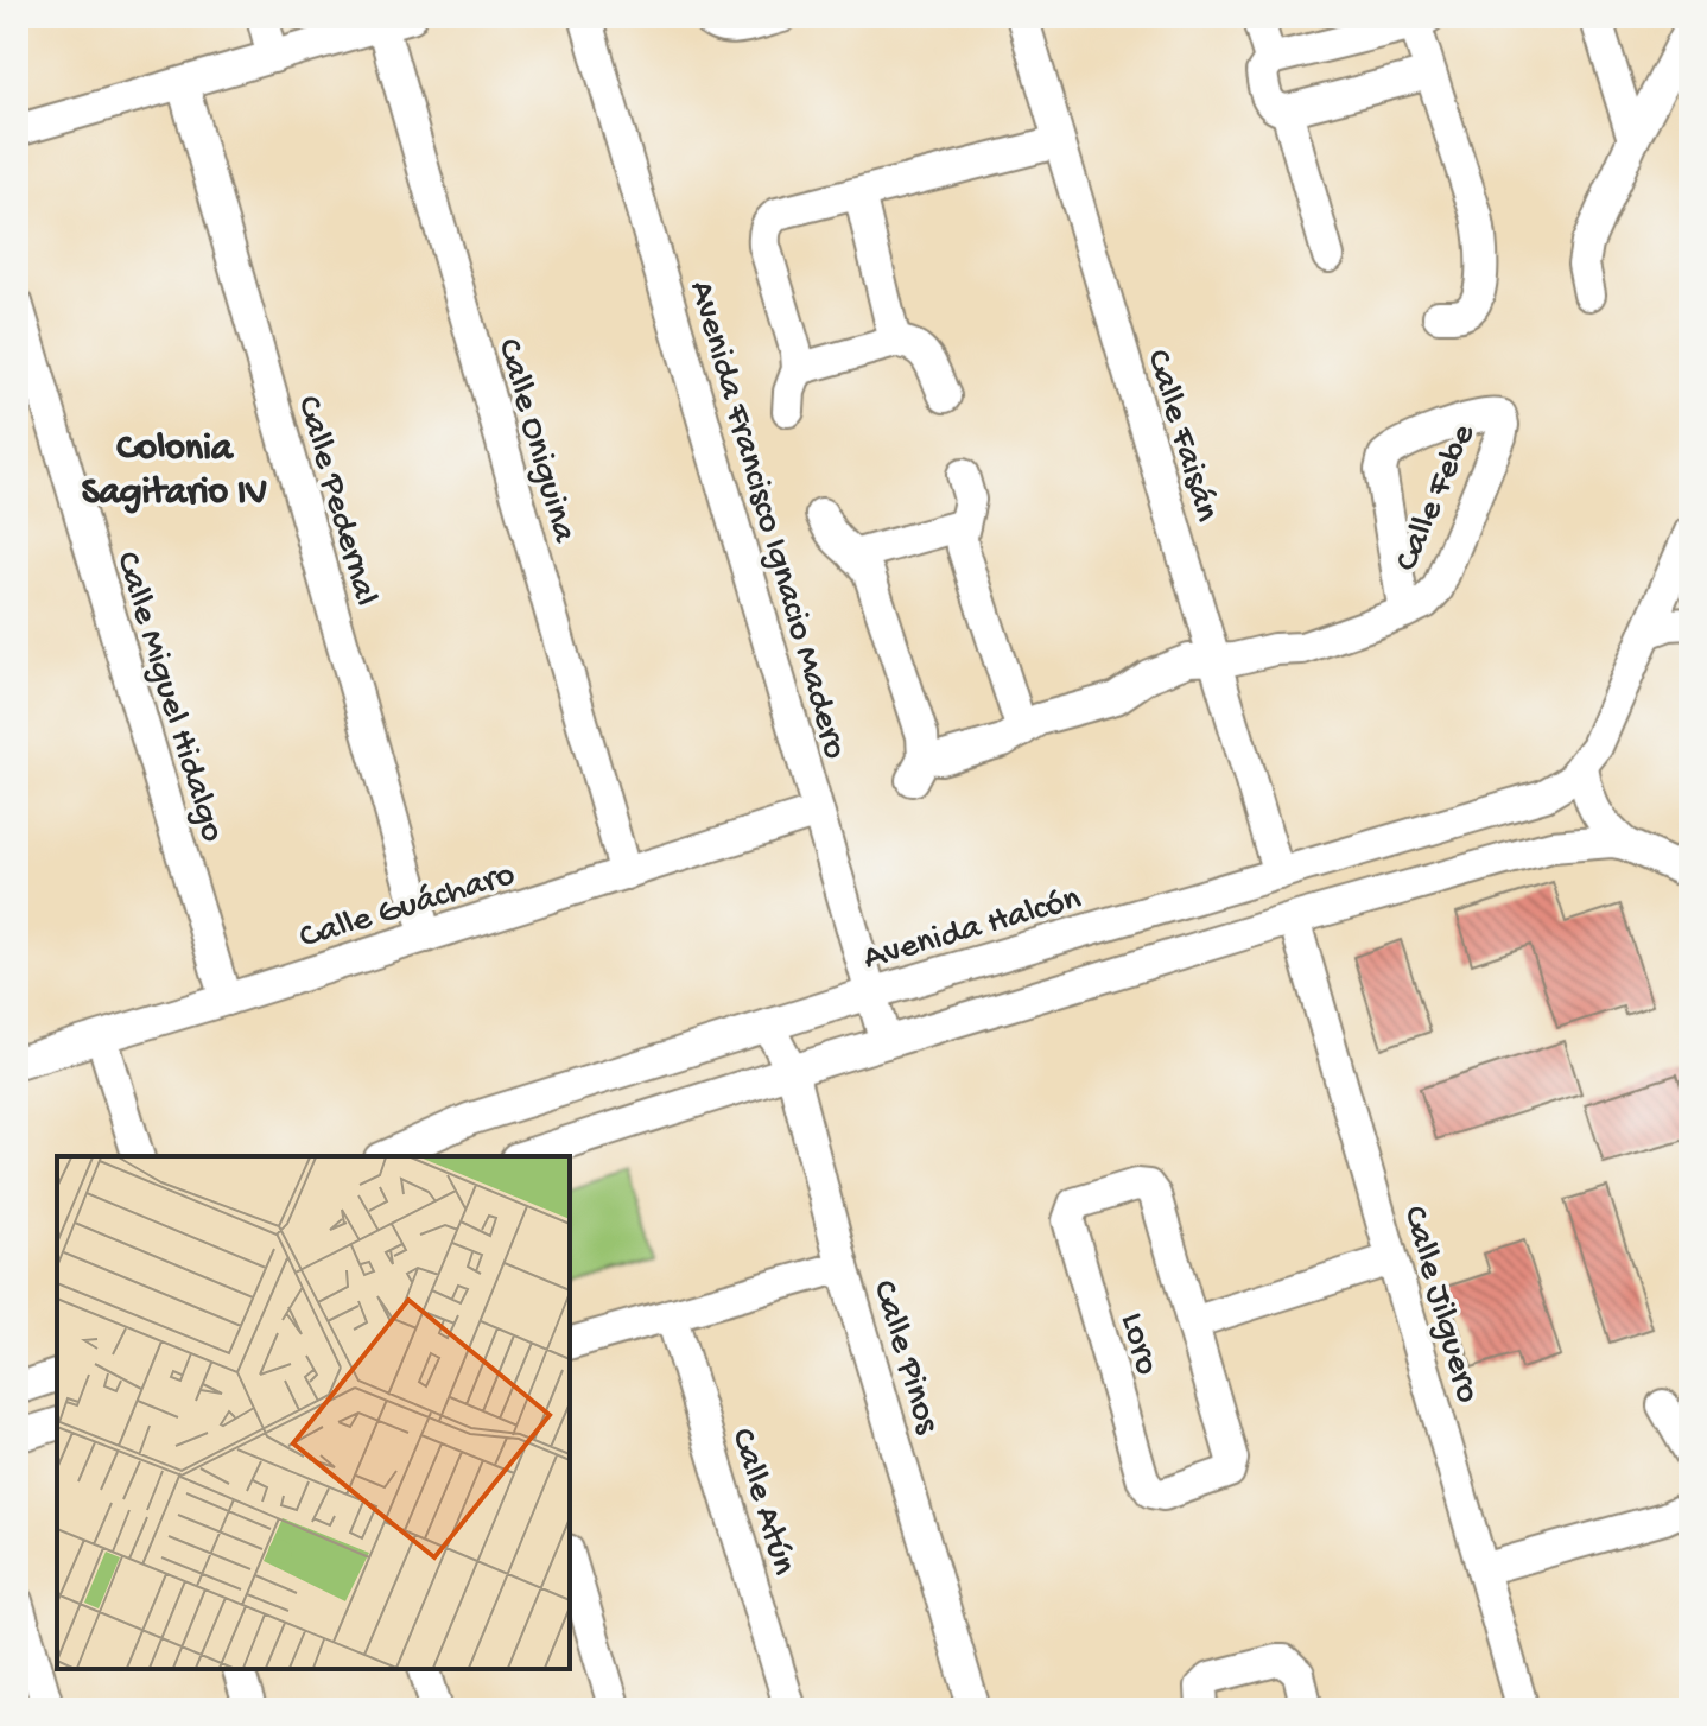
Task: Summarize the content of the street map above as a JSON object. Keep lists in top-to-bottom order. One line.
{"streets":{"street":["Calle Faisán","Calle Oniguina","Calle Febe","Calle Pedernal","Avenida Francisco Ignacio Madero","Calle Miguel Hidalgo","Calle Guácharo","Avenida Halcón","Calle Jilguero","Loro","Calle Pinos","Calle Atún"]},"crossings":[["Calle Faisán","Avenida Halcón"],["Calle Oniguina","Calle Guácharo"],["Calle Pedernal","Calle Guácharo"],["Avenida Francisco Ignacio Madero","Calle Guácharo"],["Avenida Francisco Ignacio Madero","Avenida Halcón"],["Calle Miguel Hidalgo","Calle Guácharo"],["Avenida Halcón","Calle Pinos"]],"districts":["Colonia Sagitario IV"]}
